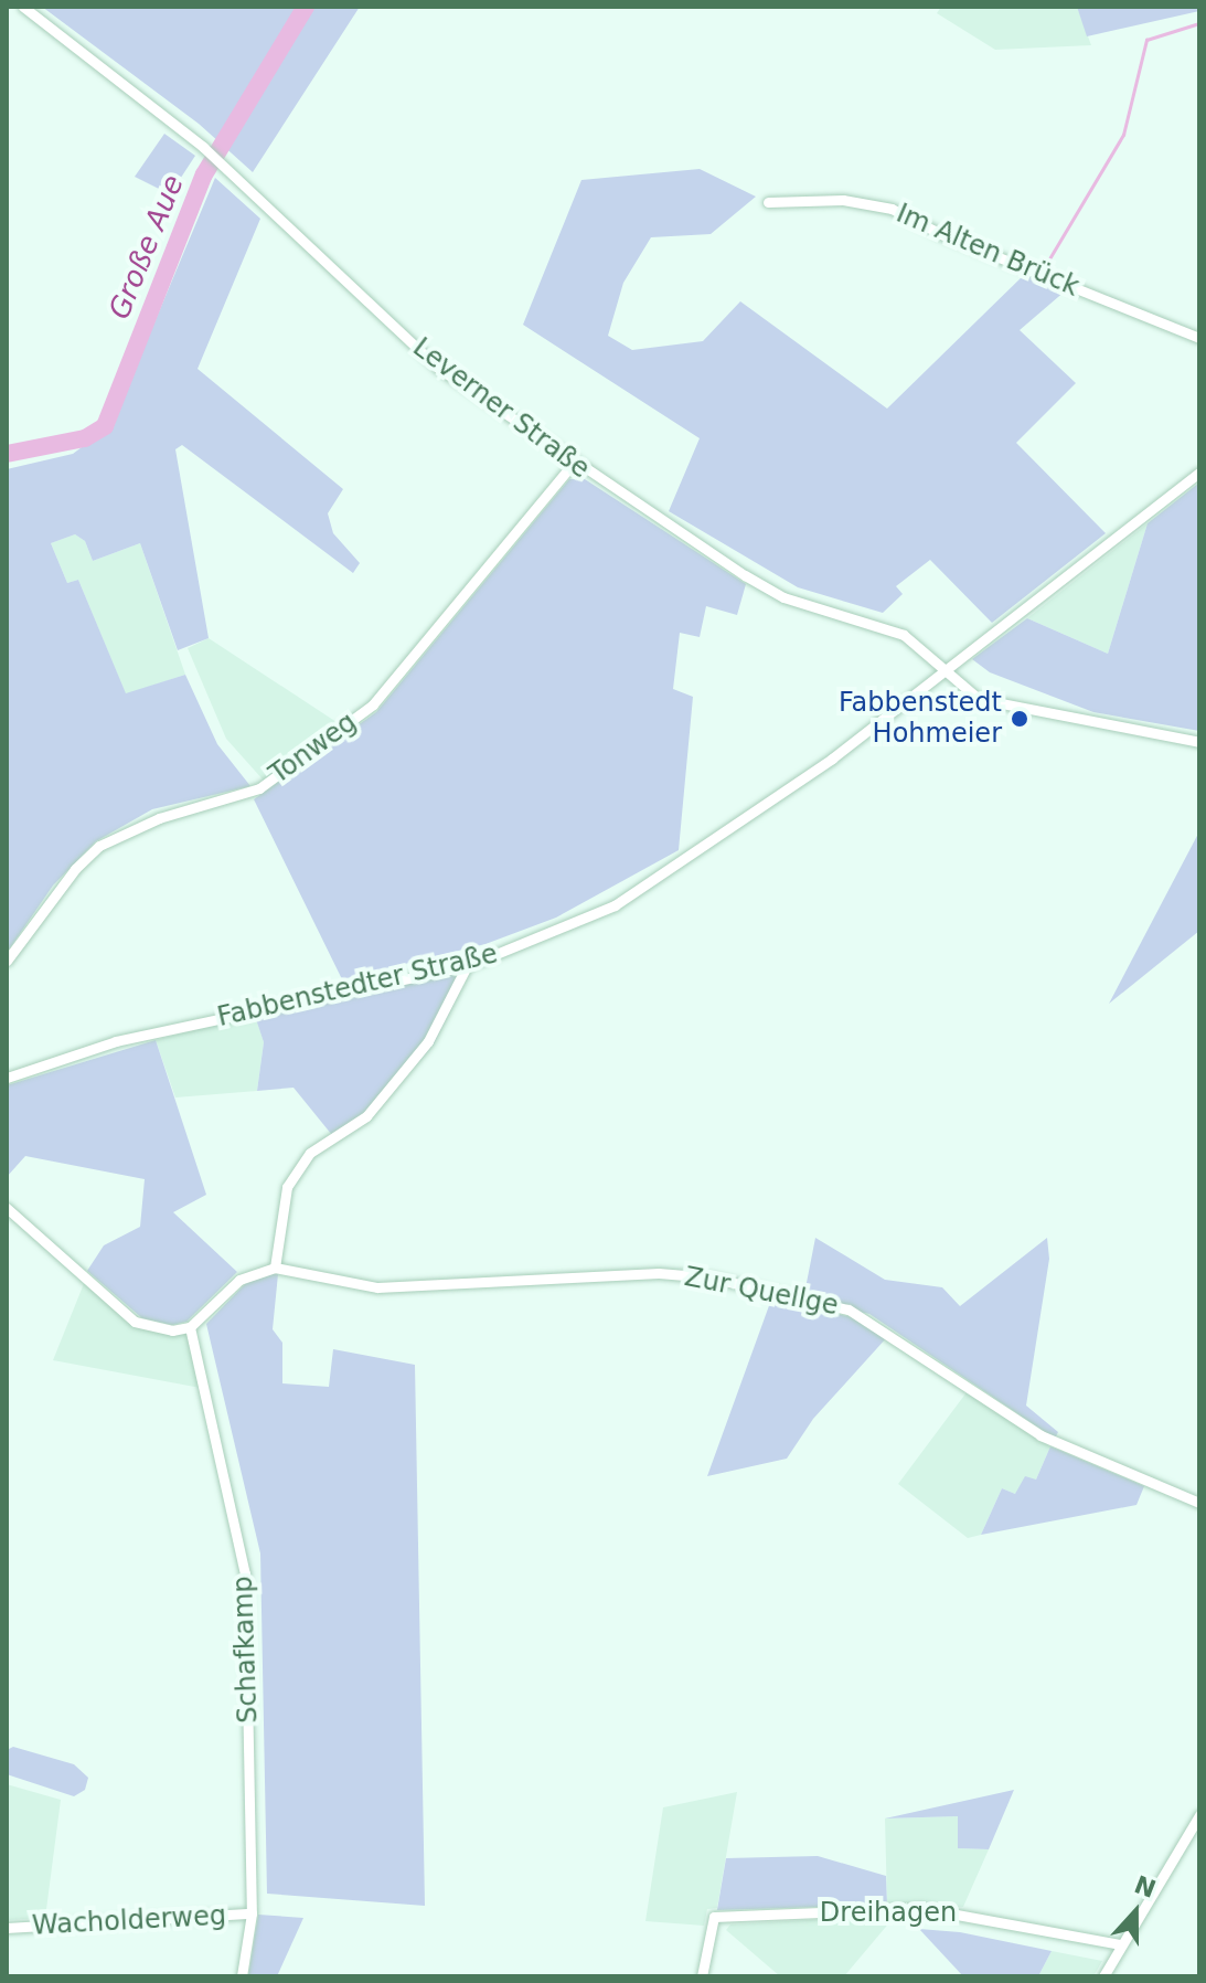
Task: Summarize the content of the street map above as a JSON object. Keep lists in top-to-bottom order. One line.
{"streets":{"street":["Im Alten Brück","Leverner Straße","Tonweg","Fabbenstedter Straße","Zur Quellge","Schafkamp","Dreihagen","Wacholderweg"]},"crossings":[["Leverner Straße","Tonweg"],["Leverner Straße","Fabbenstedter Straße"],["Schafkamp","Wacholderweg"]],"water":["Große Aue"],"places":["Fabbenstedt Hohmeier"],"north":"top"}
